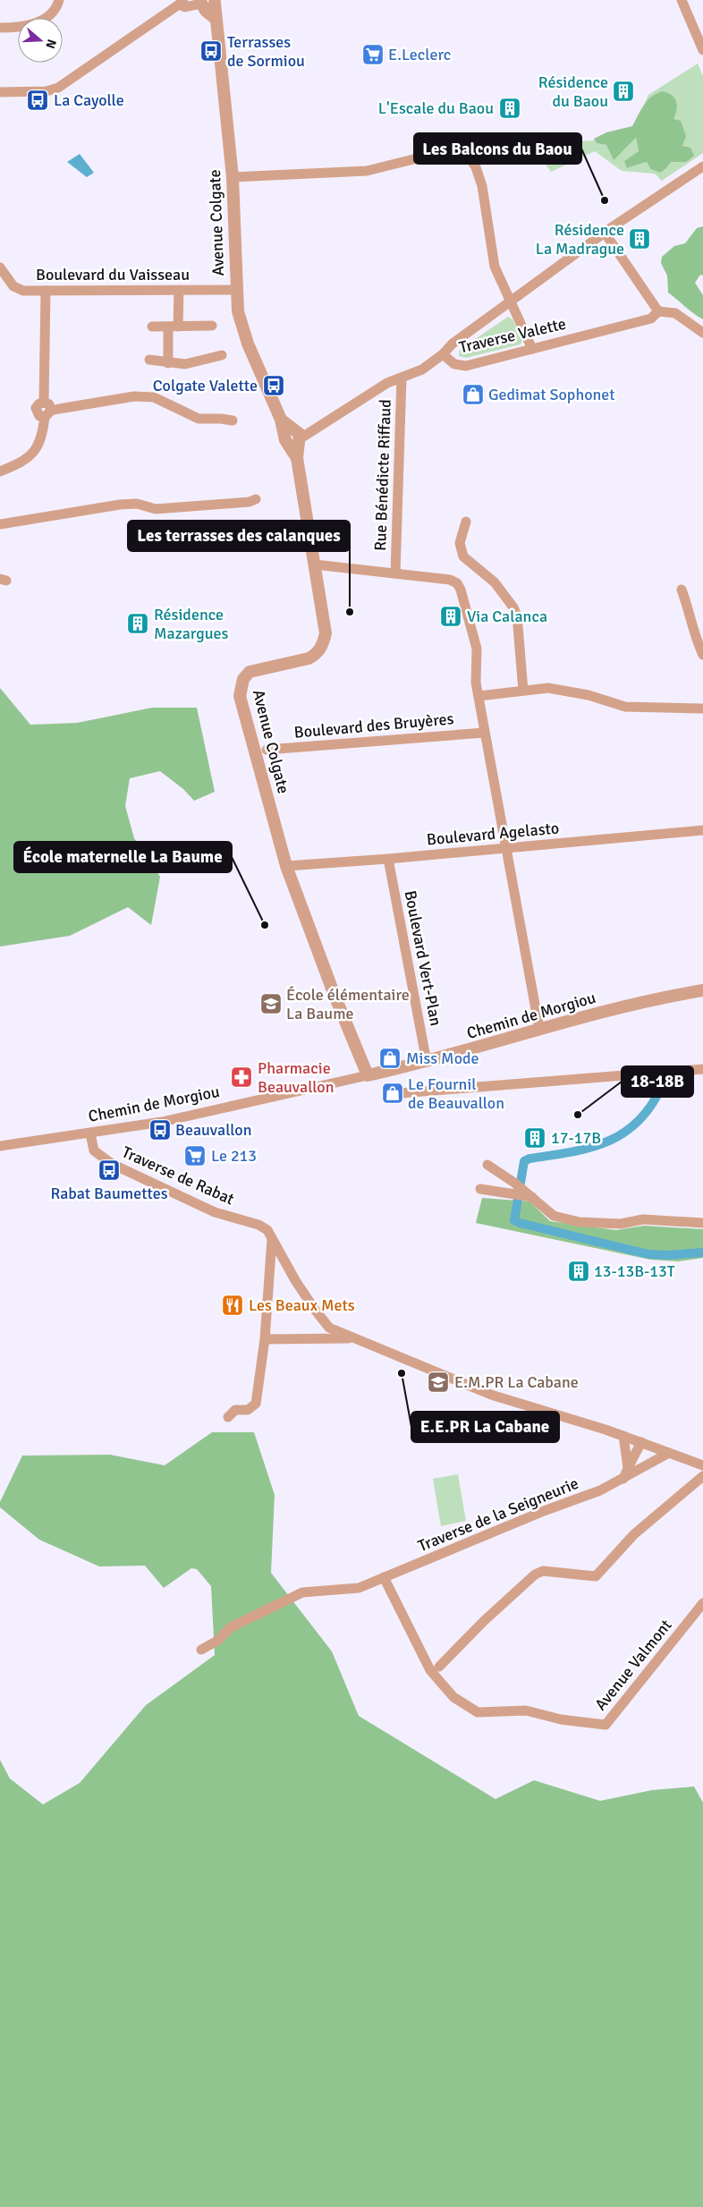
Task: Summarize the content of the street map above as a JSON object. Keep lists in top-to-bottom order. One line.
{"streets":{"street":["Avenue Colgate","Boulevard du Vaisseau","Traverse Valette","Rue Bénédicte Riffaud","Boulevard des Bruyères","Boulevard Agelasto","Boulevard Vert-Plan","Chemin de Morgiou","Traverse de Rabat","Traverse de la Seigneurie","Avenue Valmont"]},"crossings":[["Avenue Colgate","Boulevard du Vaisseau"],["Avenue Colgate","Traverse Valette"],["Avenue Colgate","Boulevard Agelasto"],["Avenue Colgate","Chemin de Morgiou"],["Traverse Valette","Rue Bénédicte Riffaud"],["Boulevard Agelasto","Boulevard Vert-Plan"],["Boulevard Vert-Plan","Chemin de Morgiou"],["Chemin de Morgiou","Traverse de Rabat"],["Traverse de la Seigneurie","Avenue Valmont"]],"places":{"bus stop":["Terrasses de Sormiou","La Cayolle","Colgate Valette","Beauvallon","Rabat Baumettes"],"supermarket":["E.Leclerc","Le 213"],"building":["Résidence du Baou","L'Escale du Baou","Résidence La Madrague","Via Calanca","Résidence Mazargues","17-17B","13-13B-13T"],"other":["Les Balcons du Baou","Les terrasses des calanques","École maternelle La Baume","18-18B","E.E.PR La Cabane"],"shop":["Gedimat Sophonet","Miss Mode","Le Fournil de Beauvallon"],"school or university":["École élémentaire La Baume","E.M.PR La Cabane"],"pharmacy":["Pharmacie Beauvallon"],"restaurant":["Les Beaux Mets"]},"north":"right"}
